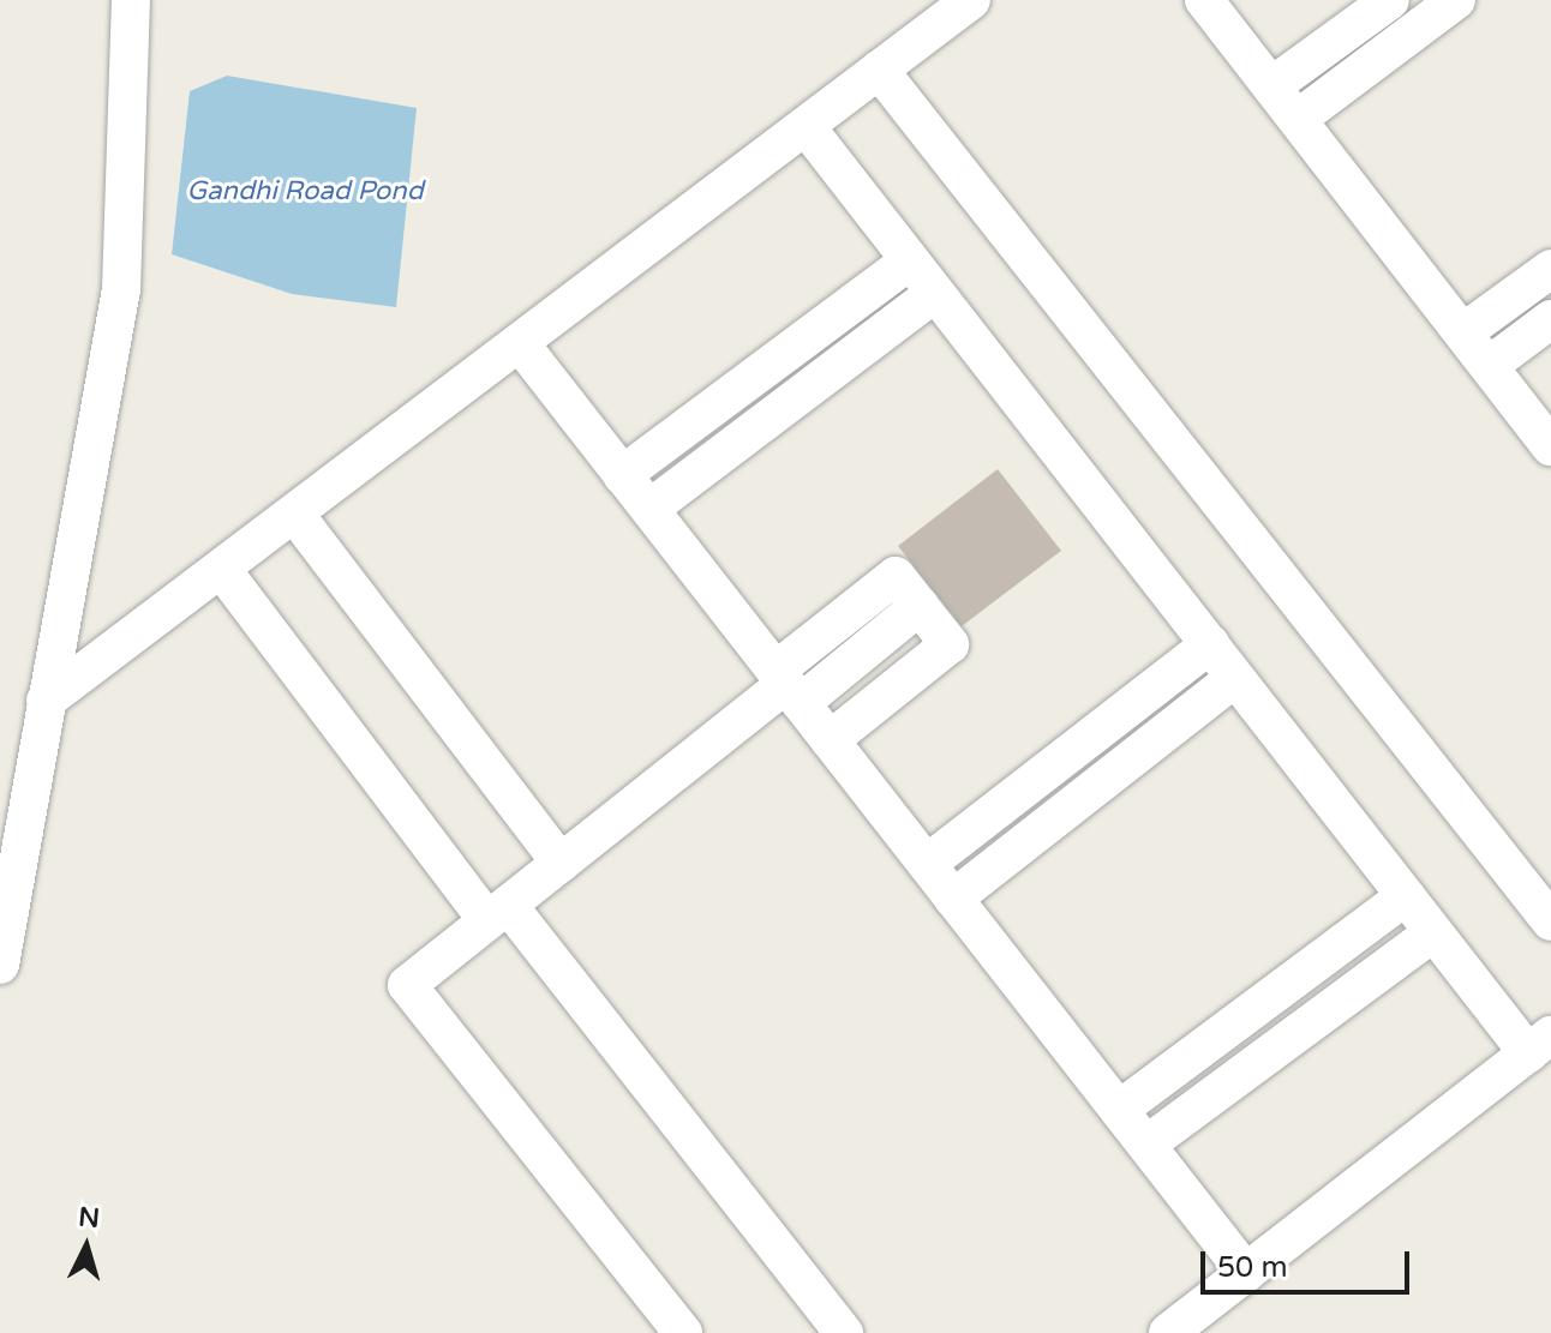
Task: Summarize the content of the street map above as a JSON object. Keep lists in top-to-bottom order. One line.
{"water":["Gandhi Road Pond"],"scale_bar":"50 m","north":"top"}
